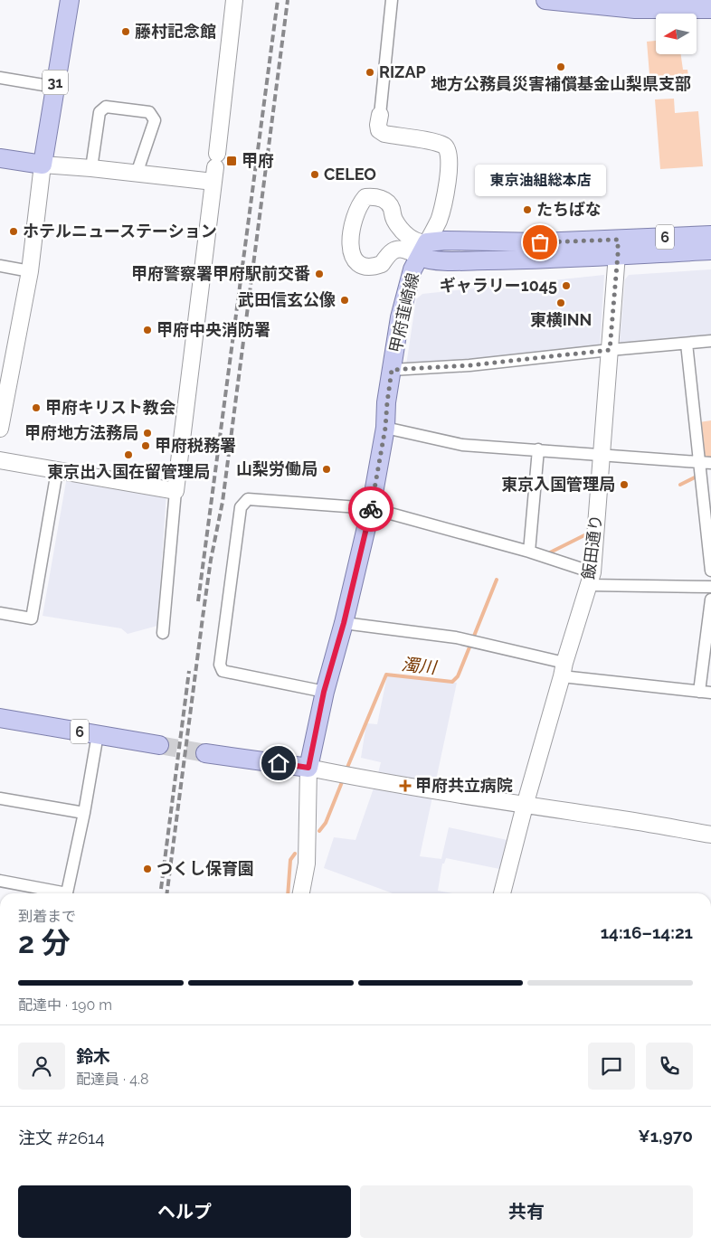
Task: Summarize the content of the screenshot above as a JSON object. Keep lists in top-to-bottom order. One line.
{"streets":{"main road":["31","6","甲府韮崎線"],"street":["飯田通り"]},"crossings":[["6","甲府韮崎線"],["6","飯田通り"]],"water":["濁川"],"places":{"other":["藤村記念館","地方公務員災害補償基金山梨県支部","RIZAP","CELEO","たちばな","ホテルニューステーション","東京油組総本店","甲府警察署甲府駅前交番","ギャラリー1045","武田信玄公像","東横INN","甲府中央消防署","甲府キリスト教会","甲府地方法務局","甲府税務署","東京出入国在留管理局","山梨労働局","東京入国管理局","つくし保育園"],"transit":["甲府"],"health":["甲府共立病院"]},"north":"left","page":{"bubble":"東京油組総本店","heading":["2 分","到着まで","14:16–14:21"],"panel":["鈴木","配達員 · 4.8","注文 #2614","¥1,970"],"bar":"配達中 · 190 m","buttons":["ヘルプ","共有"]}}
